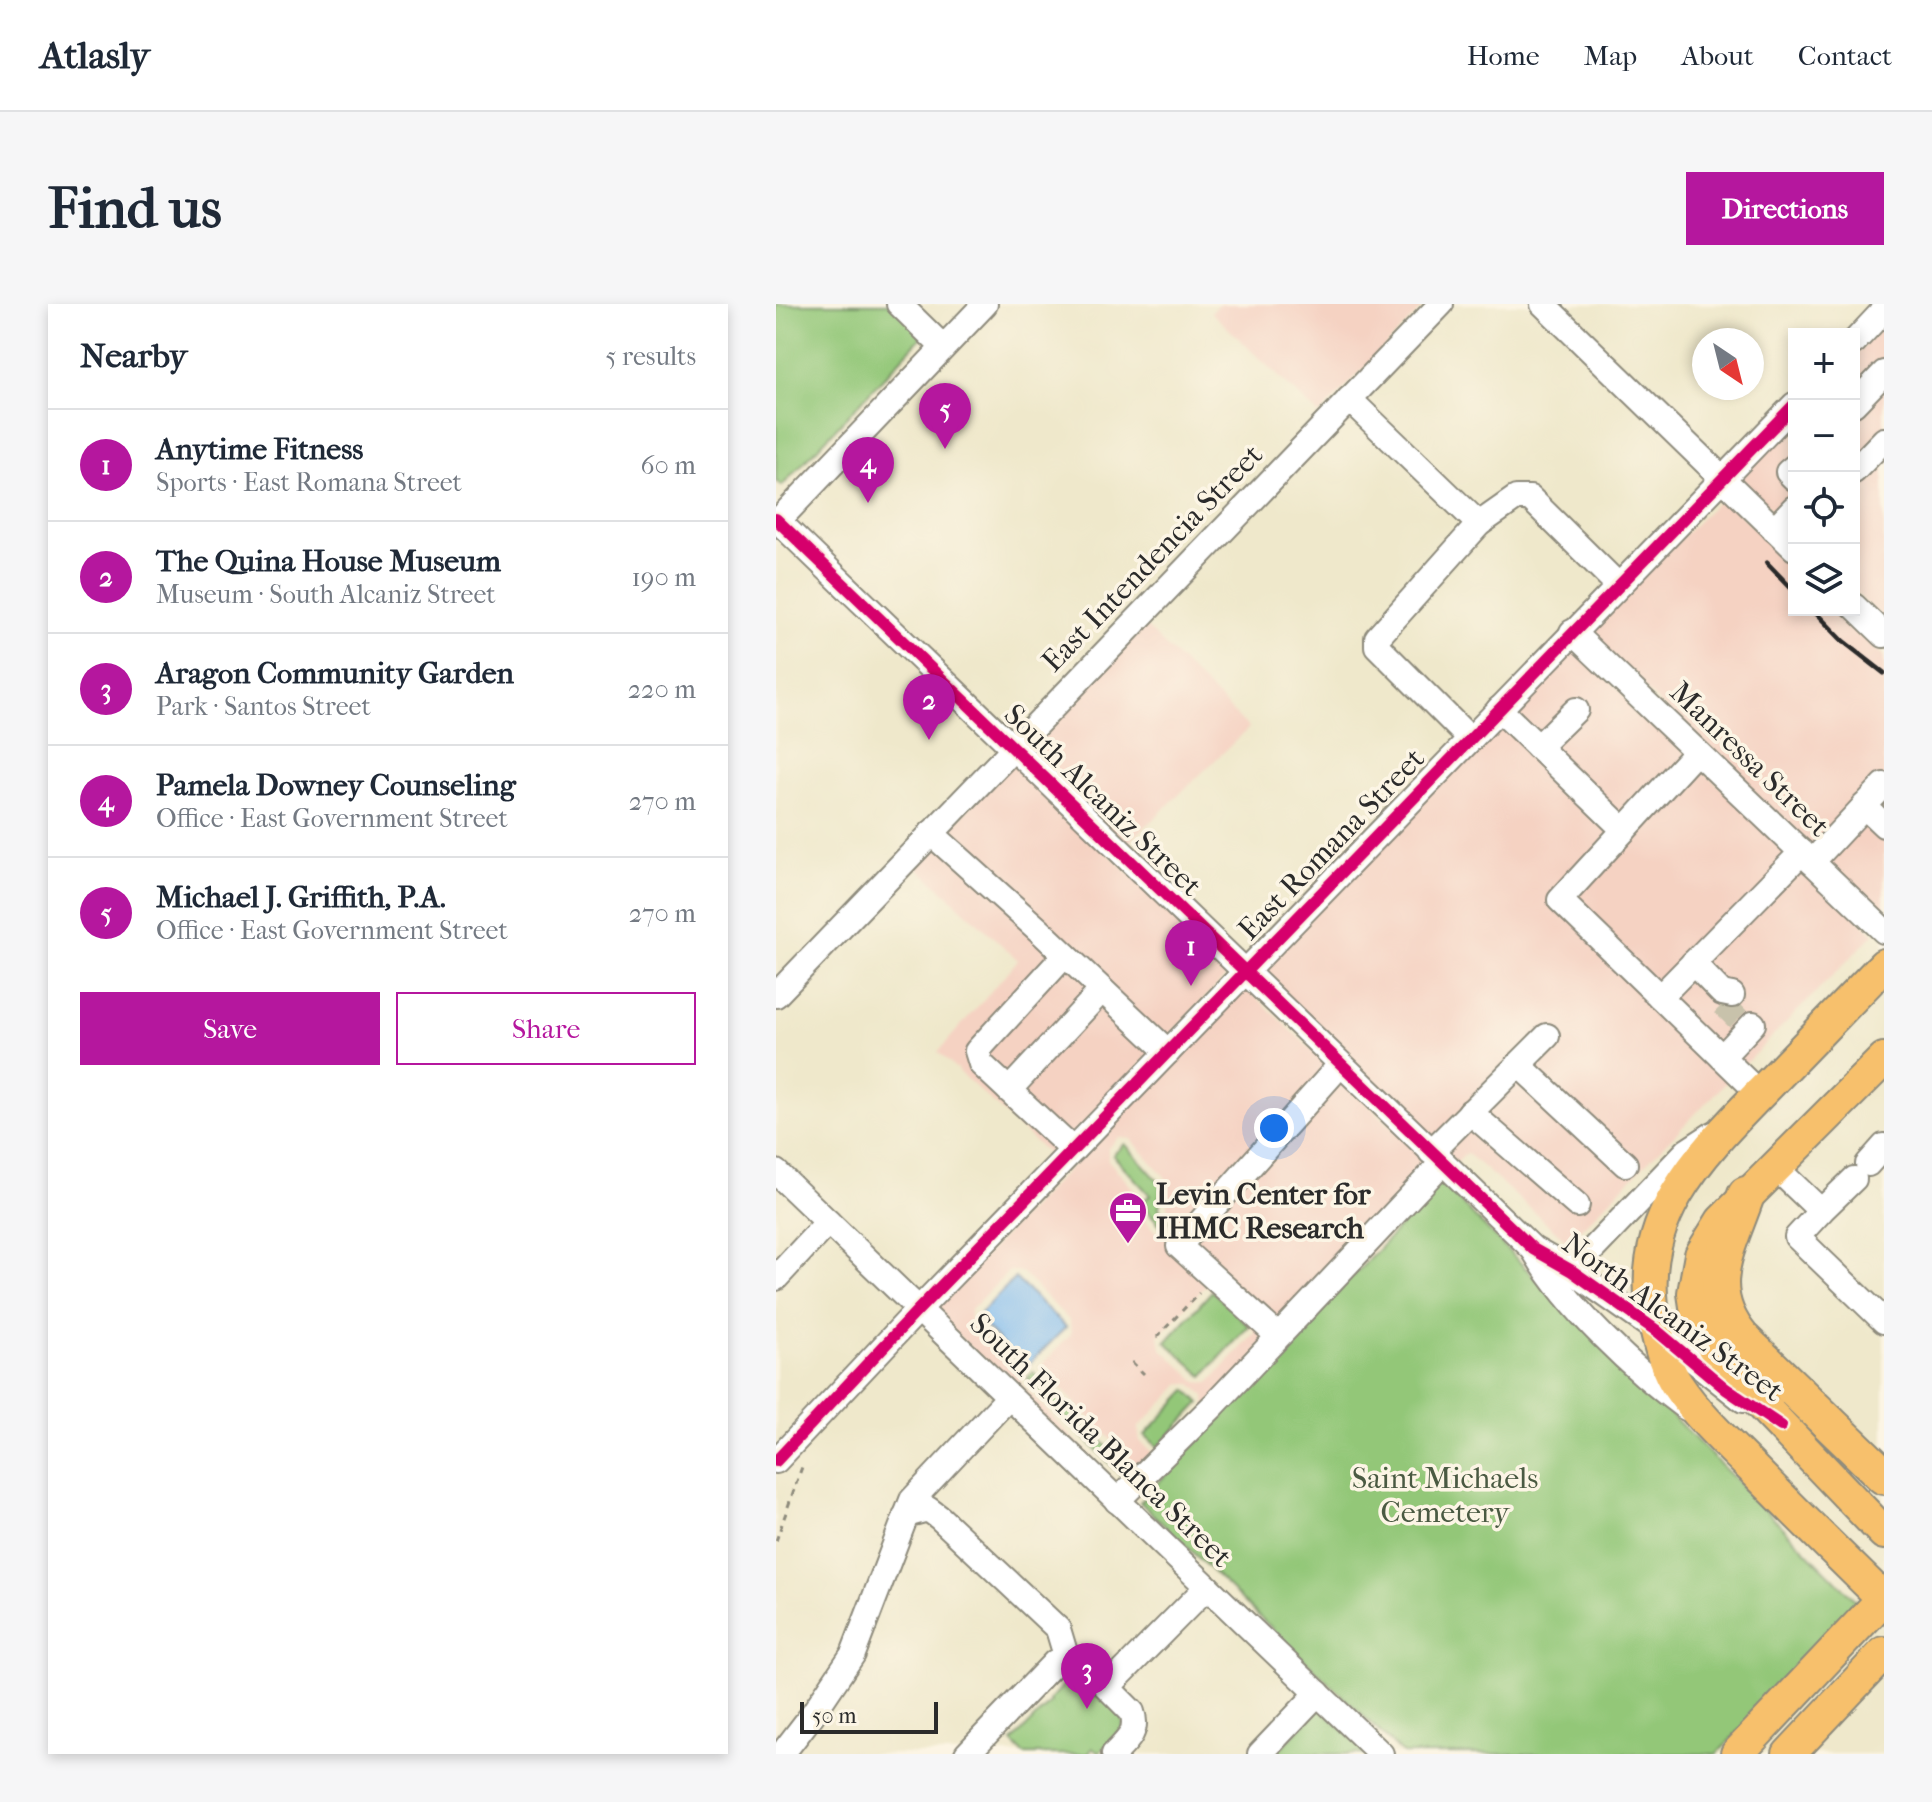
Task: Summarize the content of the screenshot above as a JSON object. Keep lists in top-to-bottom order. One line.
{"streets":{"main road":["North Alcaniz Street"],"street":["East Intendencia Street","Manressa Street","South Alcaniz Street","East Romana Street","South Florida Blanca Street"]},"crossings":[["East Intendencia Street","South Alcaniz Street"],["Manressa Street","East Romana Street"],["South Alcaniz Street","East Romana Street"],["South Alcaniz Street","North Alcaniz Street"],["East Romana Street","South Florida Blanca Street"]],"parks":["Saint Michaels Cemetery"],"places":{"office":["Levin Center for IHMC Research"]},"scale_bar":"50 m","north":"bottom right","page":{"header":"Atlasly","nav":["Home","Map","About","Contact"],"buttons":["Directions",["Save","Share"]],"title":"Find us","heading":["Nearby","5 results"],"map_buttons":["+","−"],"pins":["5","4","2","1","3"],"list":[{"mark":"1","name":"Anytime Fitness","note":"Sports · East Romana Street","value":"60 m"},{"mark":"2","name":"The Quina House Museum","note":"Museum · South Alcaniz Street","value":"190 m"},{"mark":"3","name":"Aragon Community Garden","note":"Park · Santos Street","value":"220 m"},{"mark":"4","name":"Pamela Downey Counseling","note":"Office · East Government Street","value":"270 m"},{"mark":"5","name":"Michael J. Griffith, P.A.","note":"Office · East Government Street","value":"270 m"}],"scale":"50 m"}}
